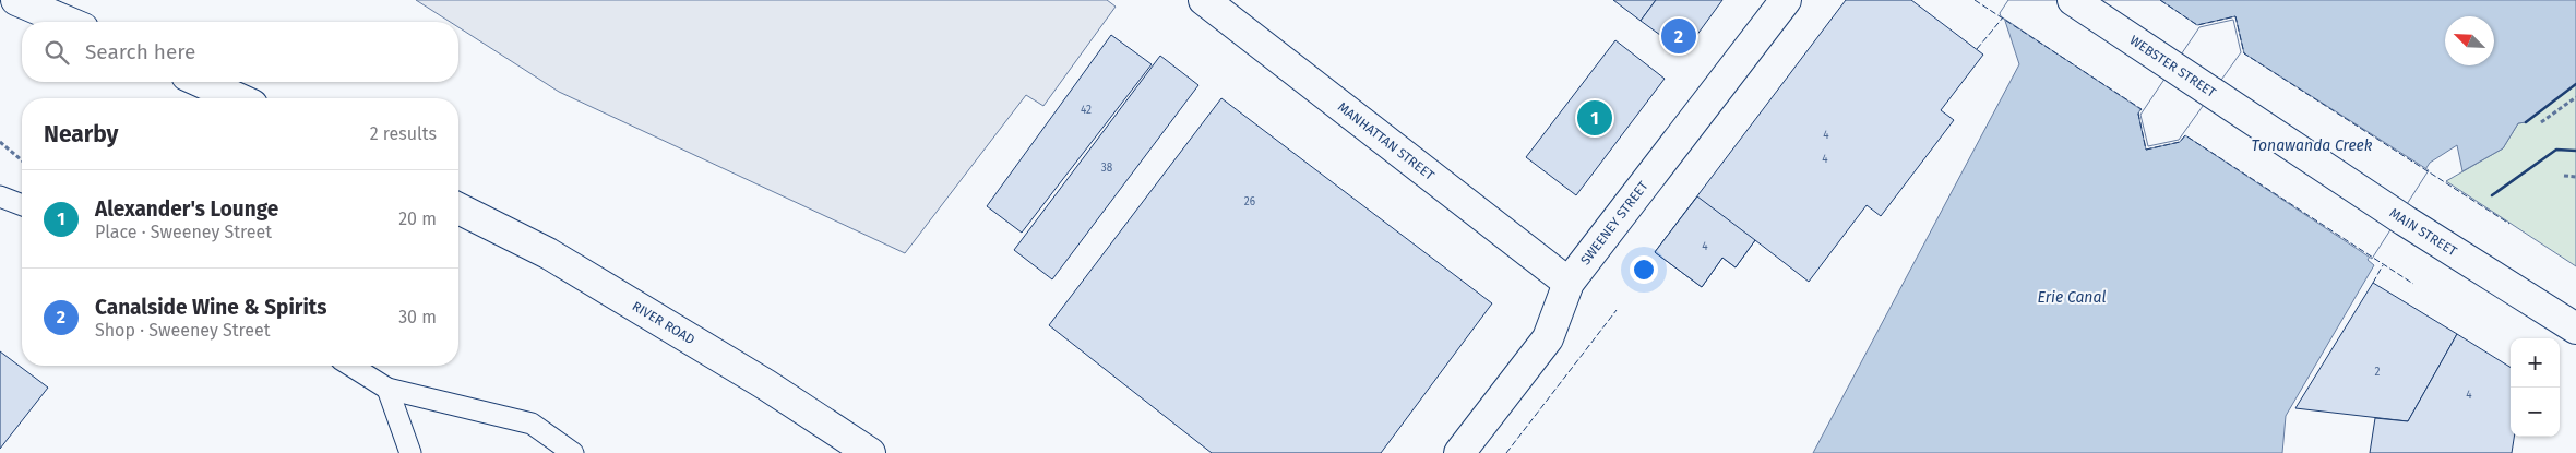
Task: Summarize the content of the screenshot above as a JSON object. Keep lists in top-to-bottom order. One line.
{"streets":{"street":["WEBSTER STREET","MANHATTAN STREET","SWEENEY STREET","MAIN STREET","RIVER ROAD"]},"crossings":[["WEBSTER STREET","MAIN STREET"],["MANHATTAN STREET","SWEENEY STREET"]],"water":["Tonawanda Creek","Erie Canal"],"house_numbers":["42","4","4","38","26","4","2","4"],"north":"top left","page":{"pins":["2","1"],"search":"Search here","heading":["Nearby","2 results"],"list":[{"mark":"1","name":"Alexander's Lounge","note":"Place · Sweeney Street","value":"20 m"},{"mark":"2","name":"Canalside Wine & Spirits","note":"Shop · Sweeney Street","value":"30 m"}],"map_buttons":["+","−"]}}
